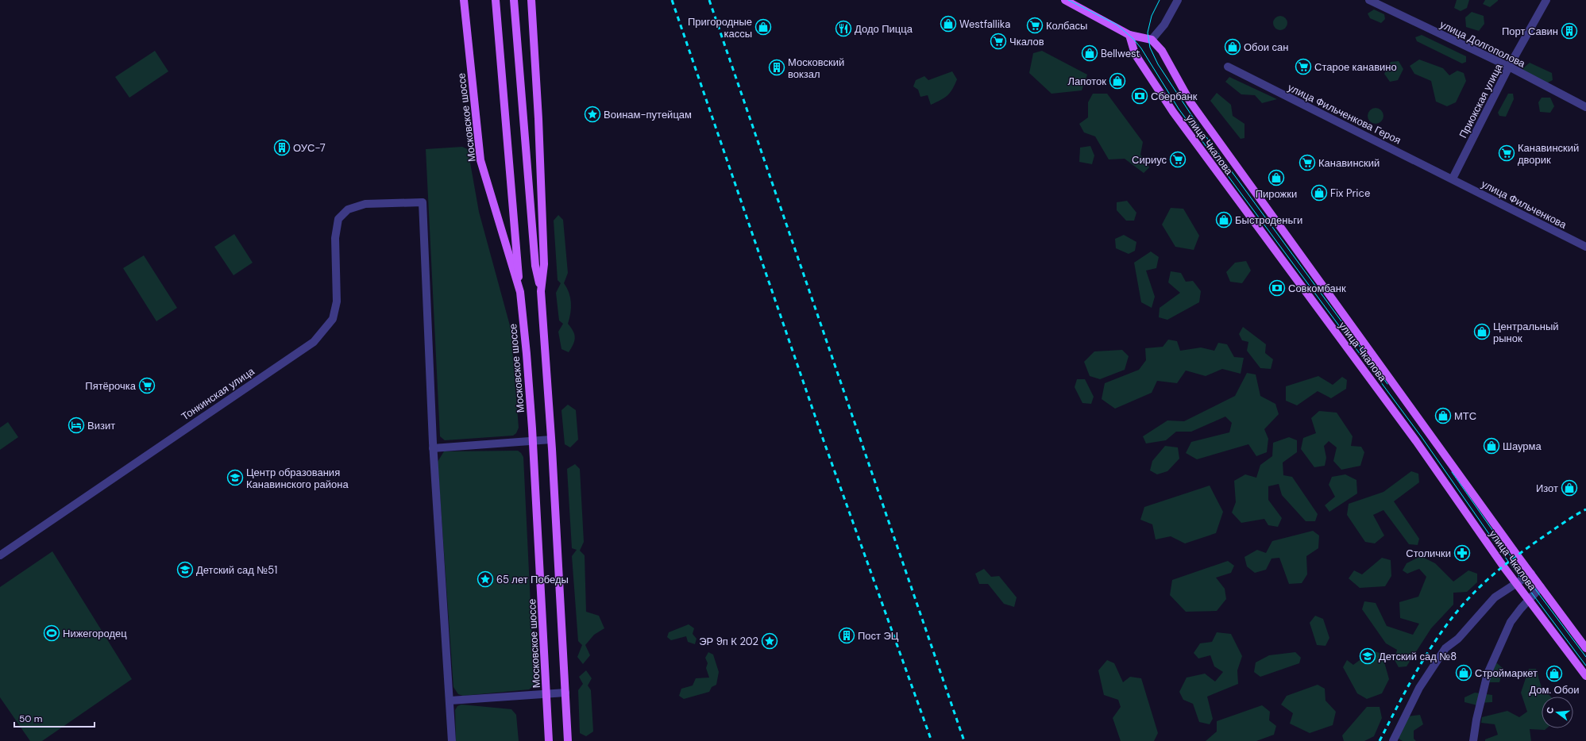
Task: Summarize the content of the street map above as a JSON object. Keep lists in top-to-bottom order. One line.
{"streets":{"main road":["Московское шоссе","улица Чкалова"],"street":["улица Долгополова","Приокская улица","улица Фильченкова Героя","улица Фильченкова","Тонкинская улица"]},"crossings":[["улица Долгополова","Приокская улица"],["Приокская улица","улица Фильченкова Героя"],["Приокская улица","улица Фильченкова"],["улица Фильченкова Героя","улица Фильченкова"]],"places":{"shop":["Westfallika","Пригородные кассы","Обои сан","Bellwest","Лапоток","Пирожки","Fix Price","Быстроденьги","Центральный рынок","МТС","Шаурма","Изот","Строймаркет","Дом. Обои"],"supermarket":["Колбасы","Чкалов","Старое канавино","Канавинский дворик","Сириус","Канавинский","Пятёрочка"],"restaurant":["Додо Пицца"],"building":["Порт Савин","Московский вокзал","ОУС-7","Пост ЭЦ"],"bank":["Сбербанк","Совкомбанк"],"place":["Воинам-путейцам","65 лет Победы","ЭР 9п К 202"],"hotel":["Визит"],"school or university":["Центр образования Канавинского района","Детский сад №51","Детский сад №8"],"pharmacy":["Столички"],"sports":["Нижегородец"]},"scale_bar":"50 m","north":"left"}
